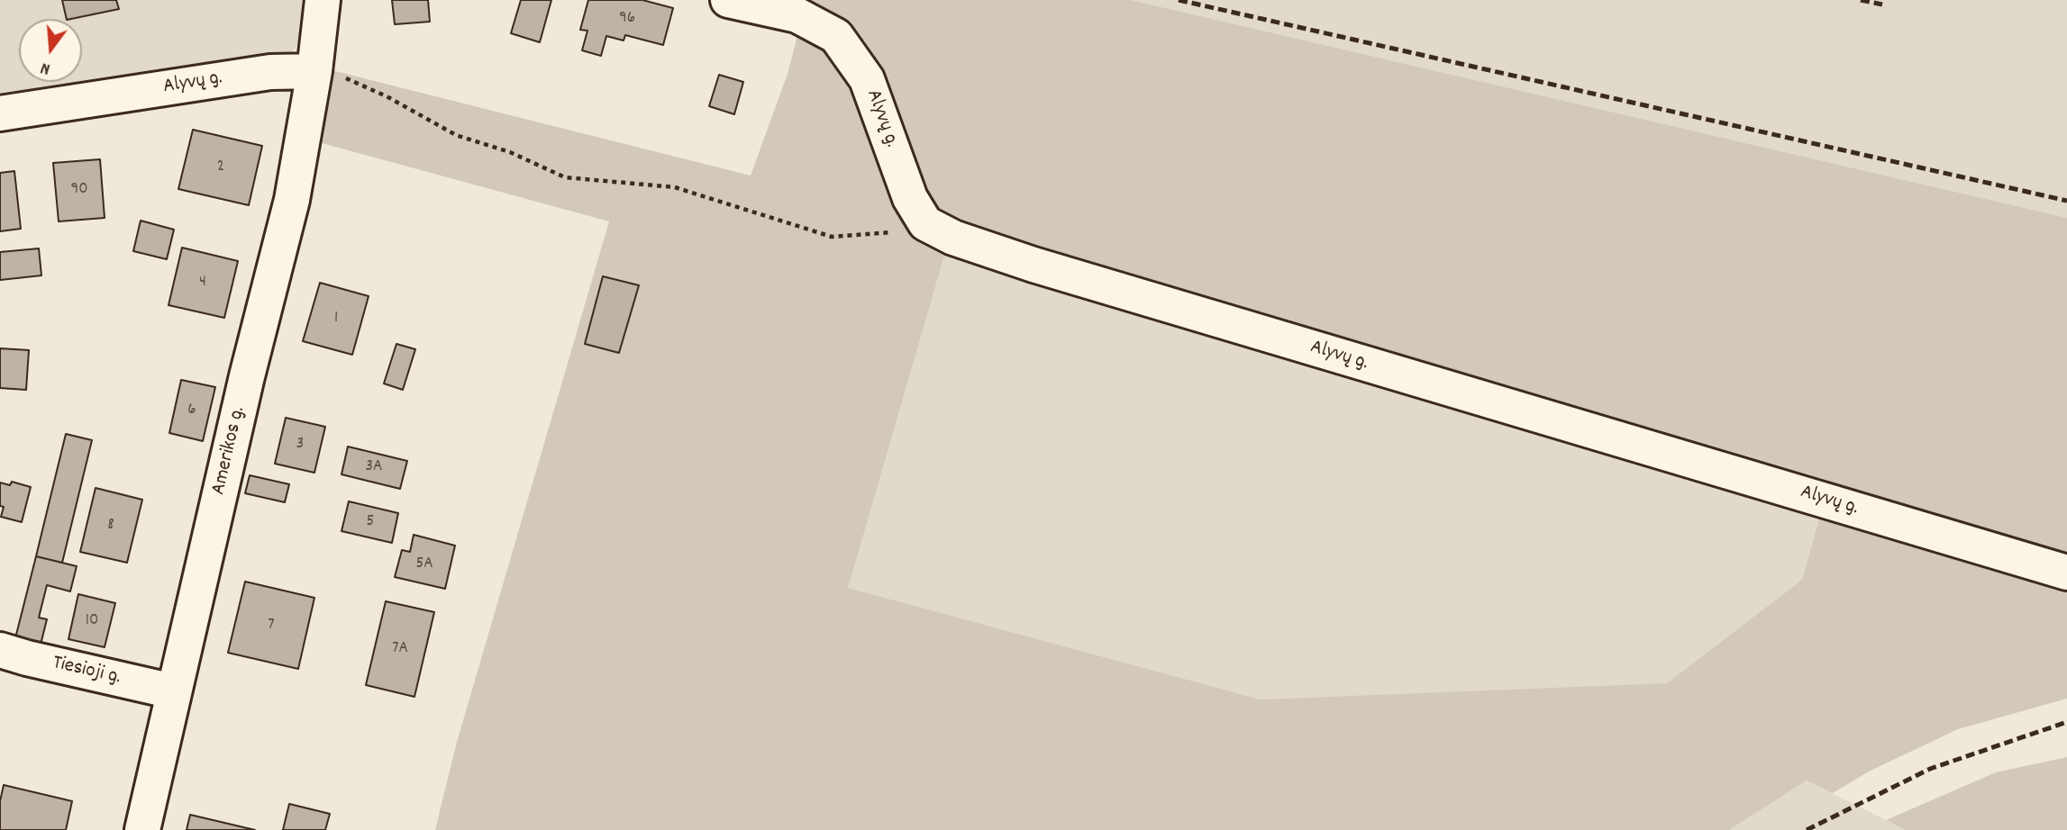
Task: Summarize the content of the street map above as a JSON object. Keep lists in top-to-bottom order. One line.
{"streets":{"street":["Alyvų g.","Amerikos g.","Tiesioji g."]},"crossings":[["Alyvų g.","Amerikos g."],["Amerikos g.","Tiesioji g."]],"house_numbers":["96","2","90","4","1","6","3","3A","5","8","5A","10","7","7A"],"north":"bottom"}
